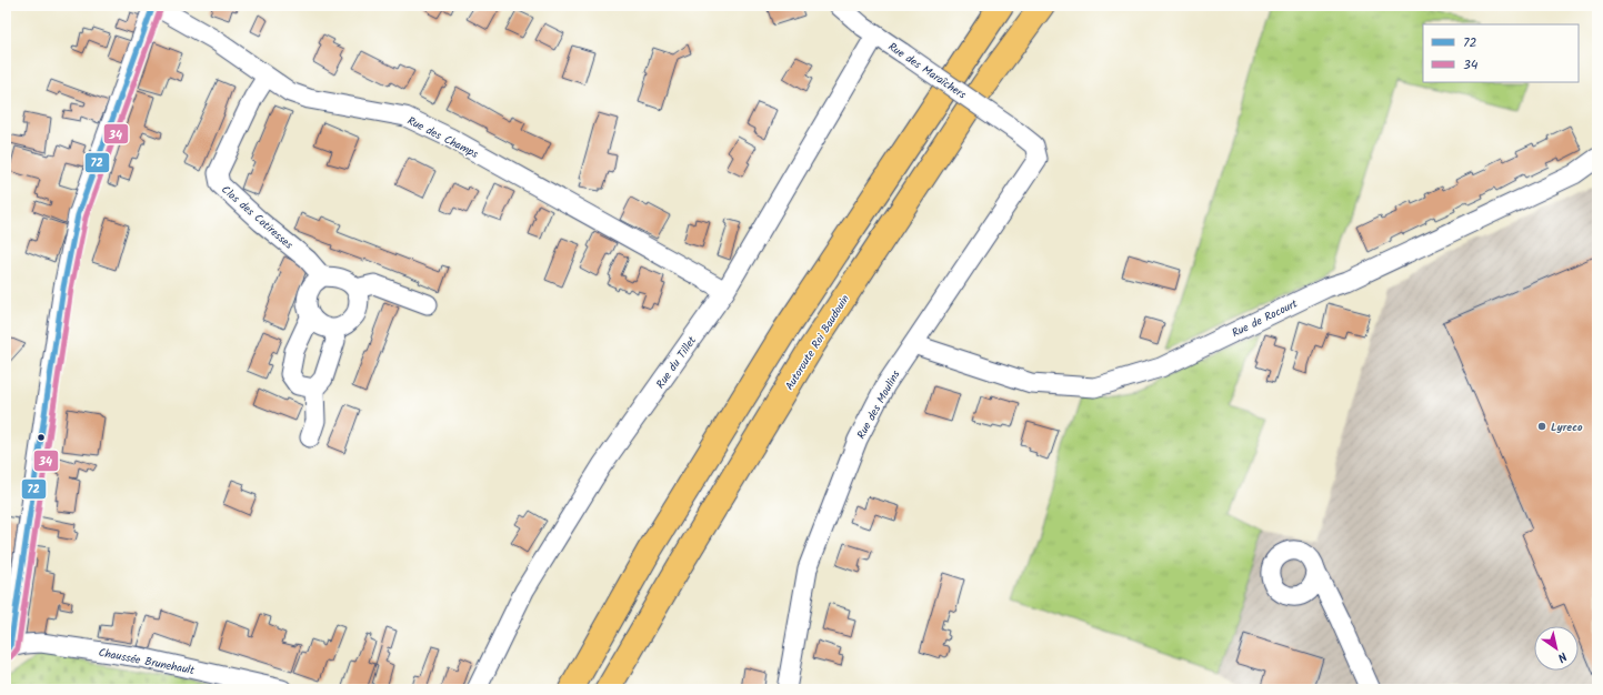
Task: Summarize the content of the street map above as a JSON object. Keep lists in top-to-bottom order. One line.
{"streets":{"highway":["Autoroute Roi Baudouin"],"street":["Rue des Maraîchers","Rue des Champs","Clos des Cotiresses","Rue de Rocourt","Rue du Tillet","Rue des Moulins","Chaussée Brunehault"]},"crossings":[["Rue des Maraîchers","Rue du Tillet"],["Rue des Maraîchers","Rue des Moulins"],["Rue des Champs","Clos des Cotiresses"],["Rue des Champs","Rue du Tillet"],["Rue de Rocourt","Rue des Moulins"]],"places":["Lyreco"],"lines":["transit line 72","transit line 34"],"legend":["72","34"],"north":"bottom right"}
